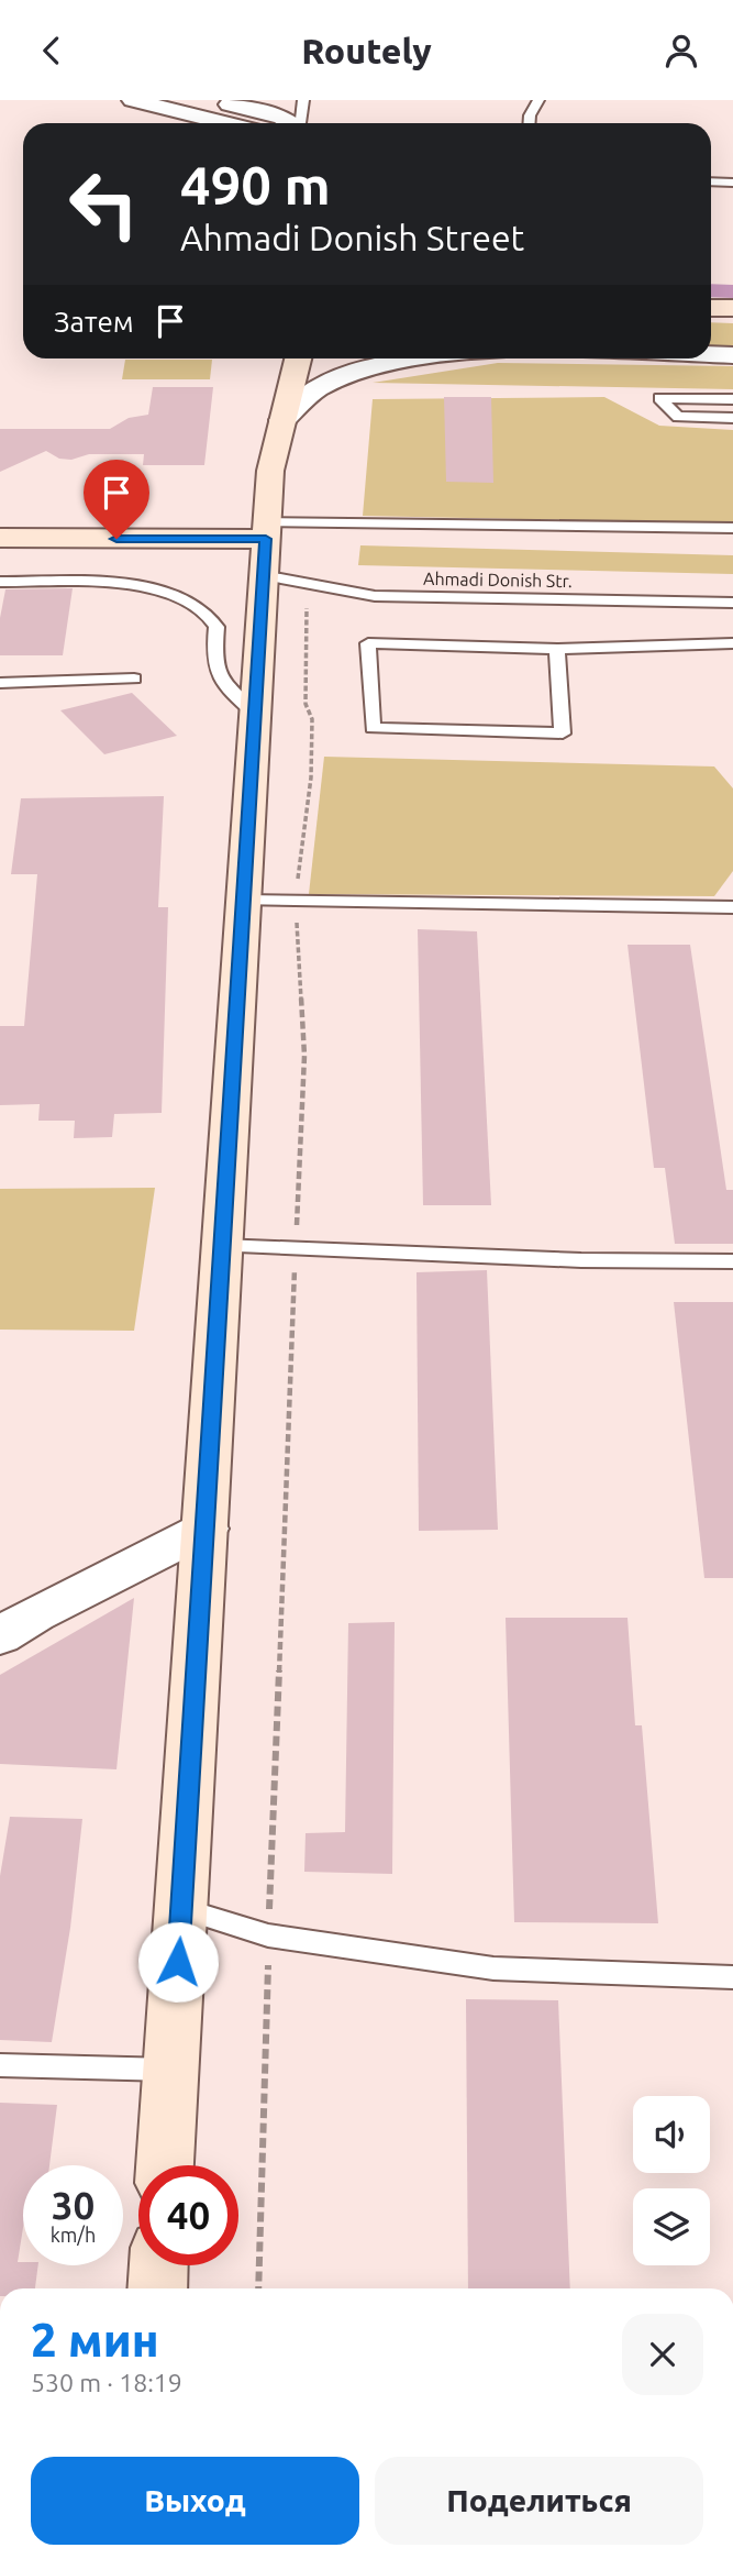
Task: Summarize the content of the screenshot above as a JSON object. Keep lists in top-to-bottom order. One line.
{"streets":{"lane":["Ahmadi Donish Str."]},"page":{"header":"Routely","turn":["490 m","Ahmadi Donish Street"],"then":"Затем","speed":"30 km/h","limit":"40","heading":["2 мин","530 m · 18:19"],"buttons":["Выход","Поделиться"]}}
